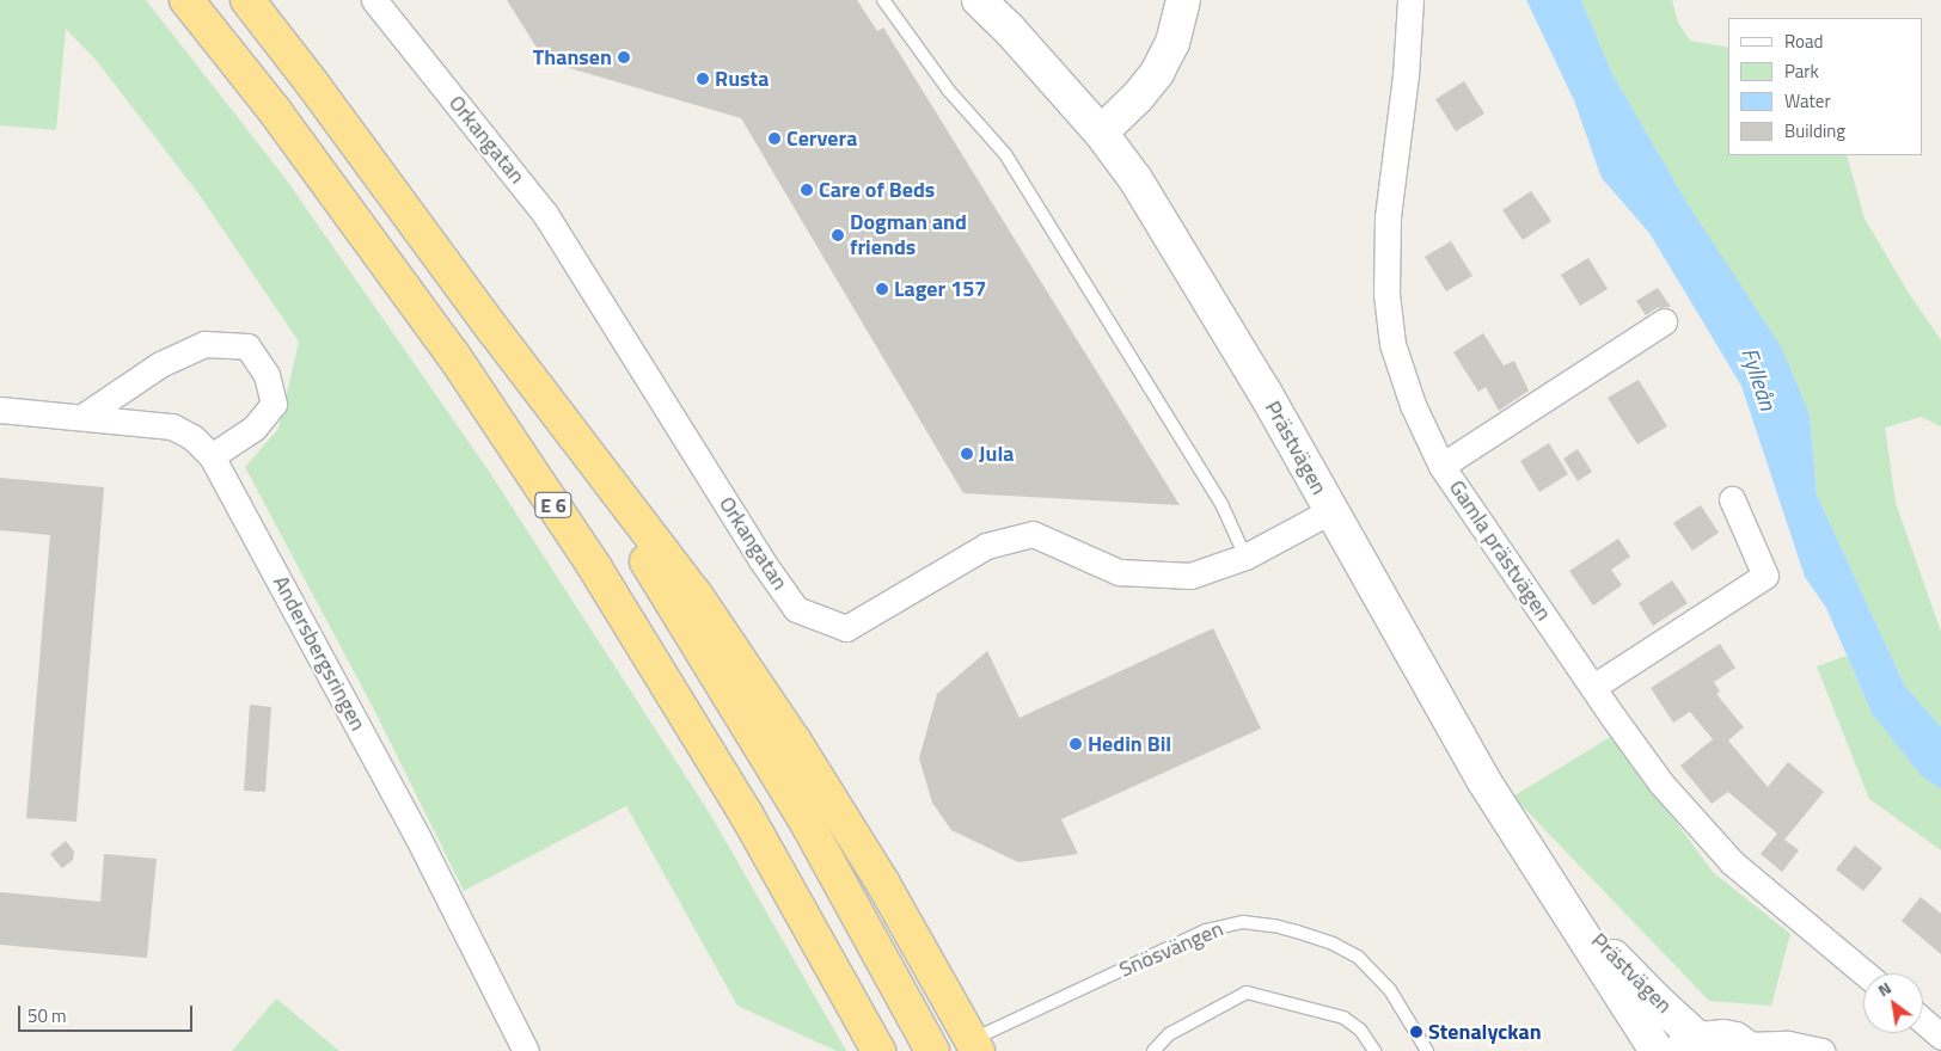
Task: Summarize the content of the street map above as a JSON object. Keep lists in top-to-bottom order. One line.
{"streets":{"highway":["E 6"],"street":["Orkangatan","Prästvägen","Gamla prästvägen","Andersbergsringen"],"lane":["Snösvängen"]},"crossings":[["Orkangatan","Prästvägen"]],"water":["Fylleån"],"places":["Thansen","Rusta","Cervera","Care of Beds","Dogman and friends","Lager 157","Jula","Hedin Bil","Stenalyckan"],"legend":["Road","Park","Water","Building"],"scale_bar":"50 m","north":"top left"}
